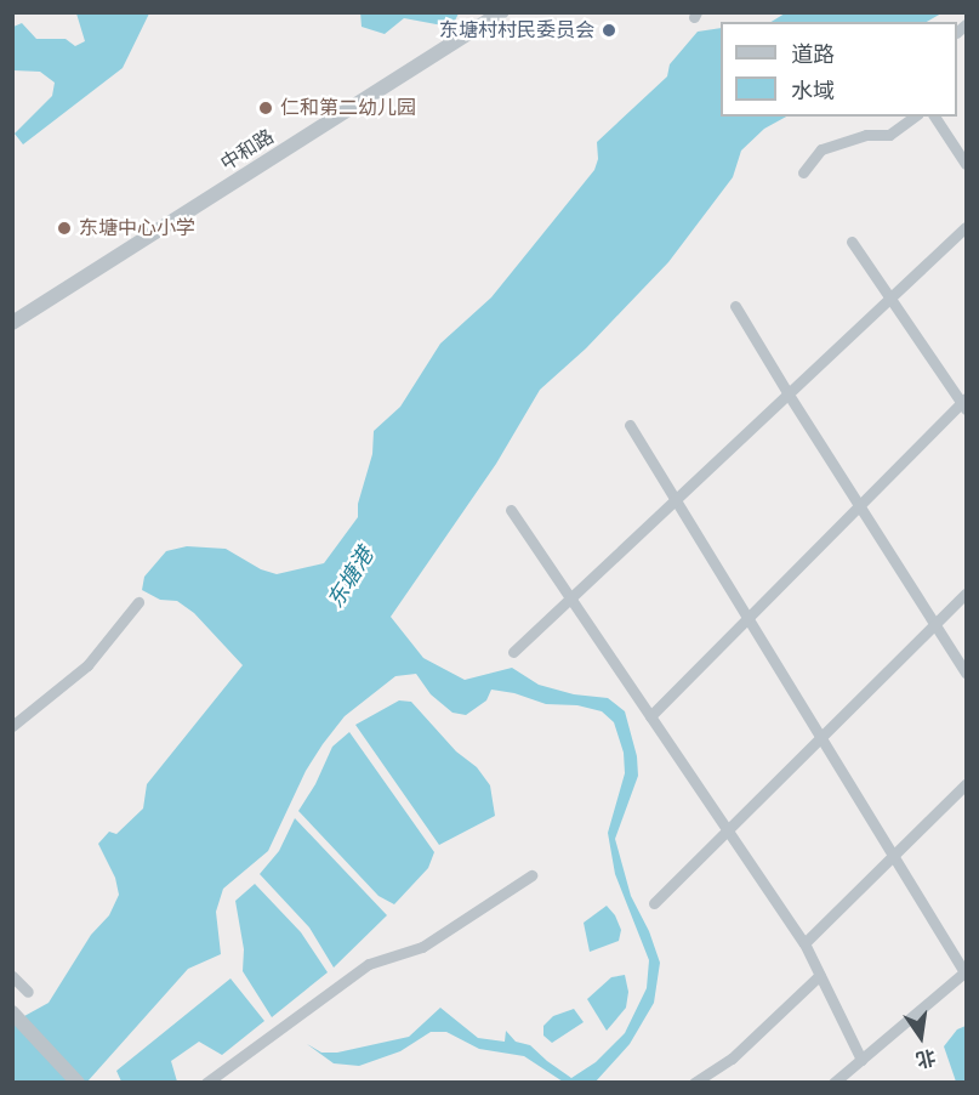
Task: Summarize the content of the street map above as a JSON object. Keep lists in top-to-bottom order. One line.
{"streets":{"street":["中和路"]},"water":["东塘港"],"places":["东塘村村民委员会","仁和第二幼儿园","东塘中心小学"],"legend":["道路","水域"],"north":"bottom"}
